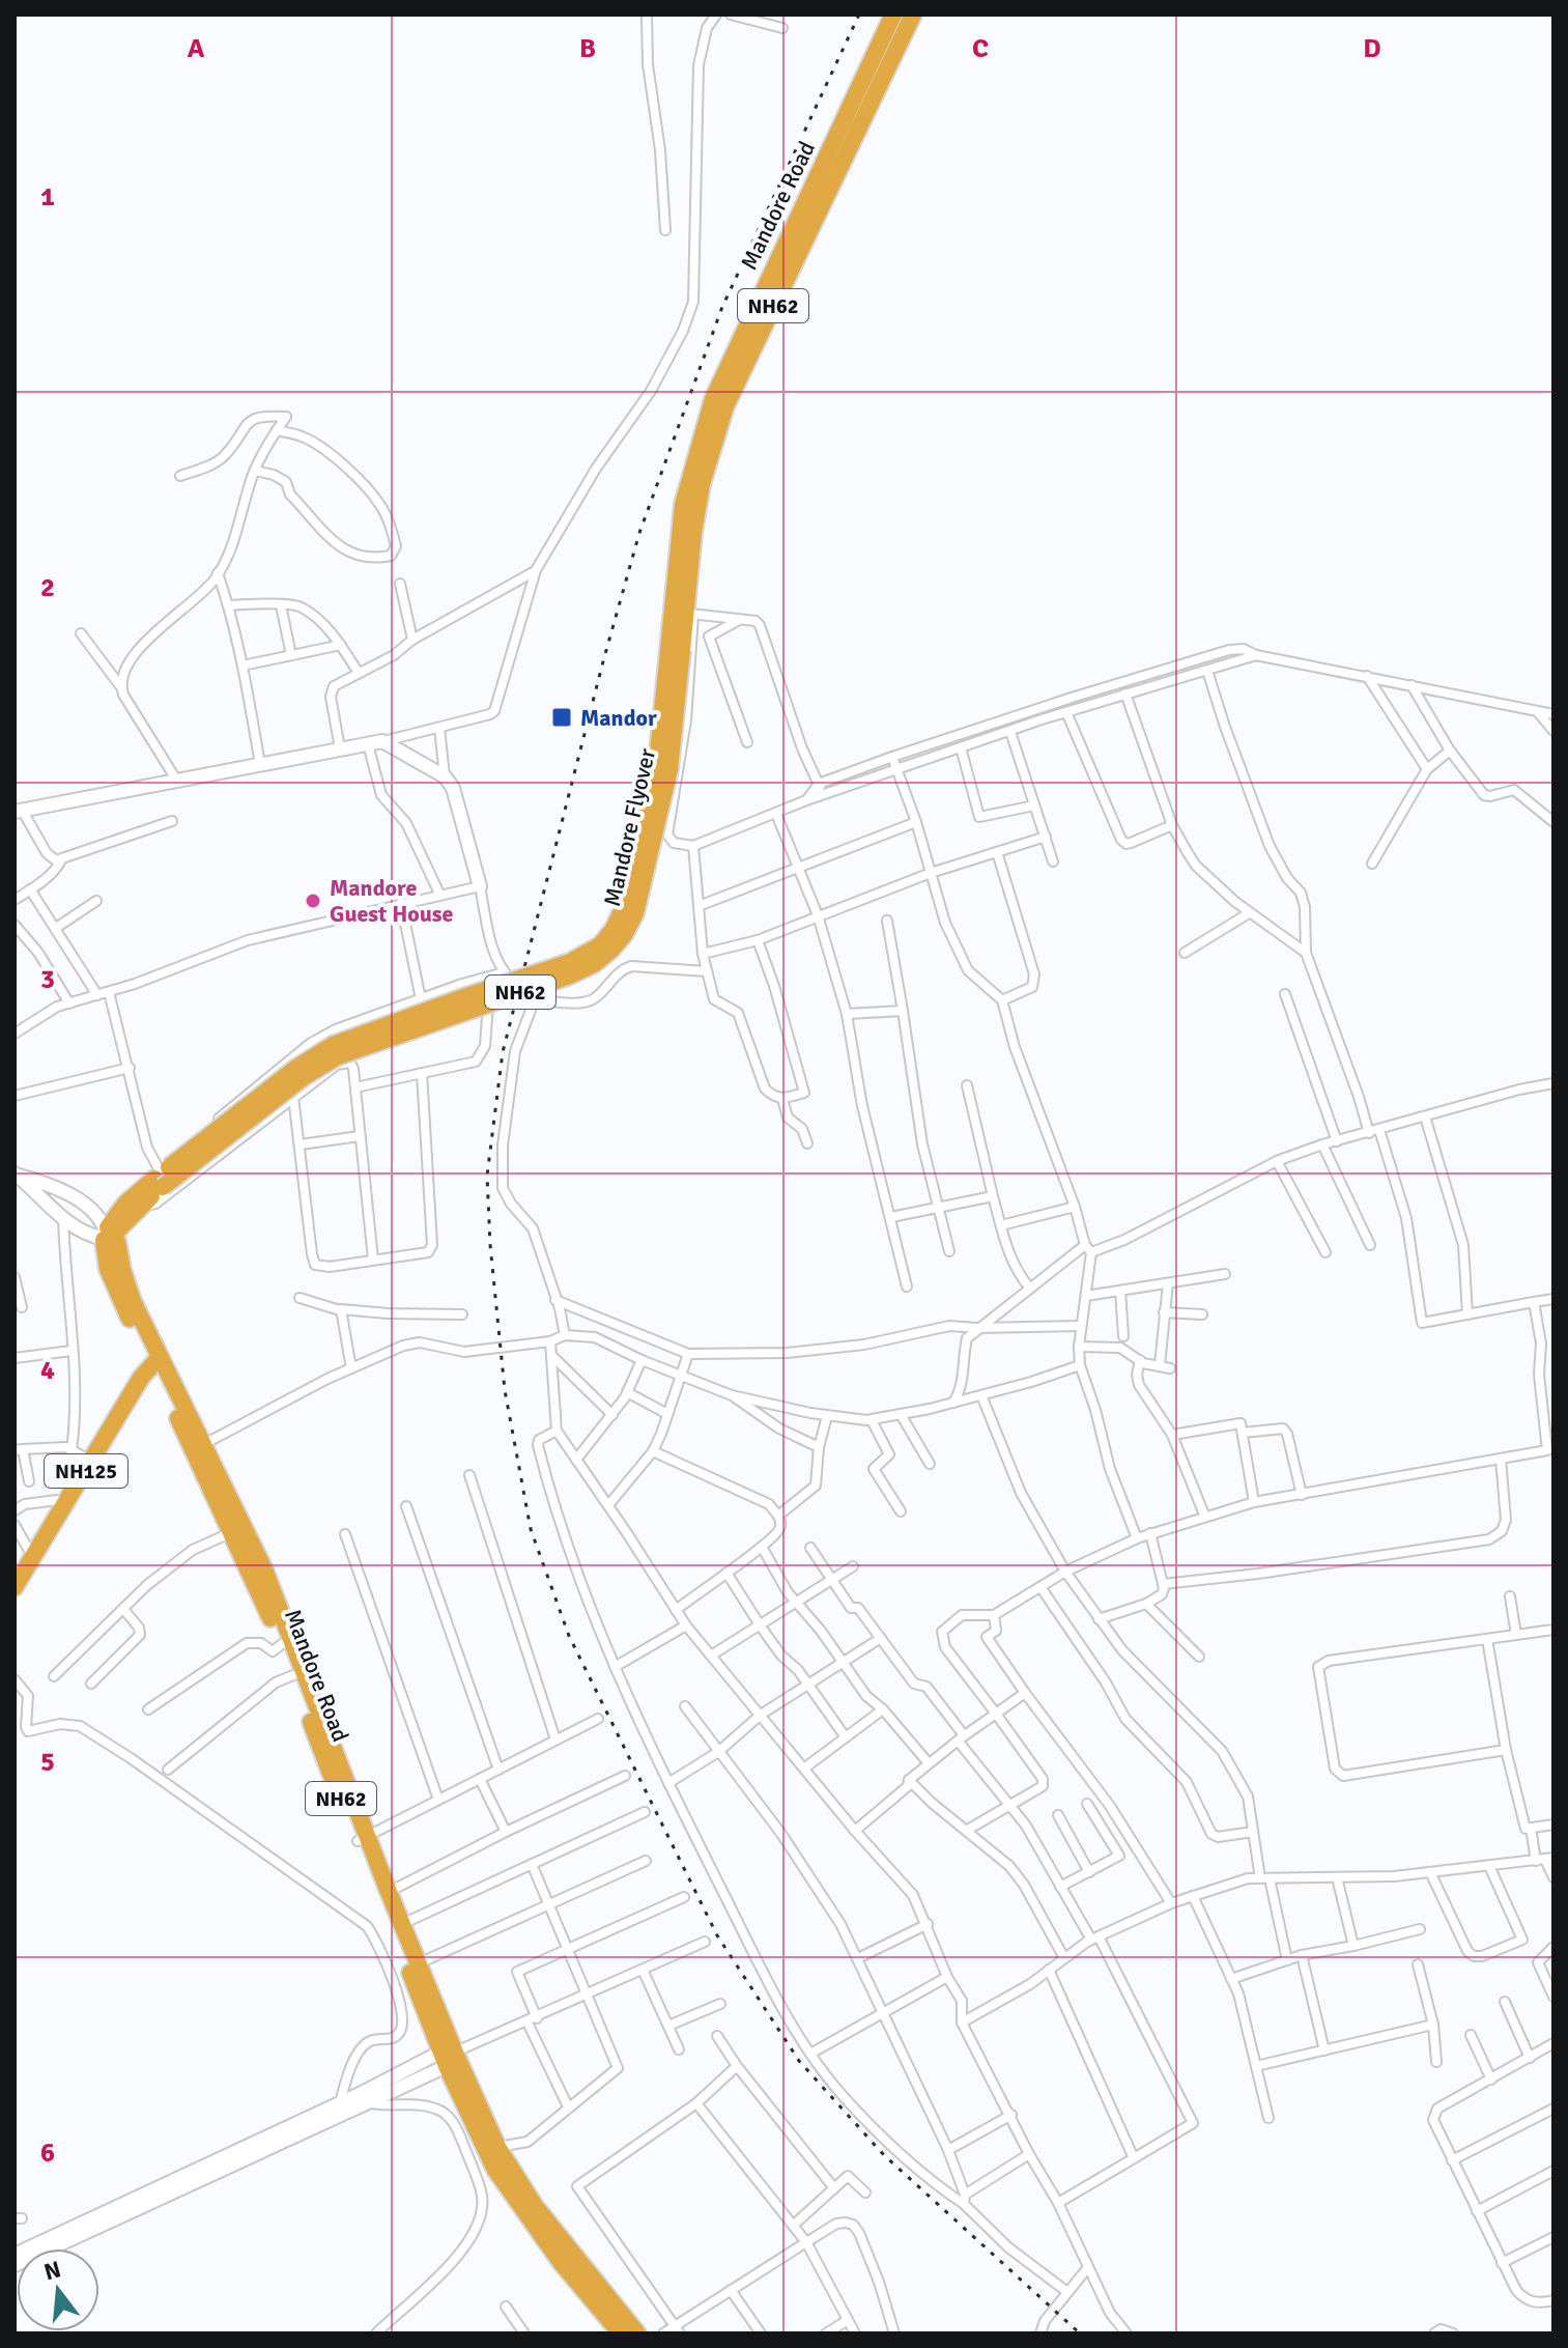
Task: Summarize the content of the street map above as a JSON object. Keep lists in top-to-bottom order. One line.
{"streets":{"highway":["Mandore Road","NH62","Mandore Flyover","NH125"]},"crossings":[["Mandore Road","NH62"],["Mandore Road","Mandore Flyover"],["Mandore Road","NH125"],["NH62","Mandore Flyover"],["NH62","NH125"]],"places":{"transit":["Mandor"],"other":["Mandore Guest House"]},"north":"top","grid":{"columns":["A","B","C","D"],"rows":["1","2","3","4","5","6"]}}
